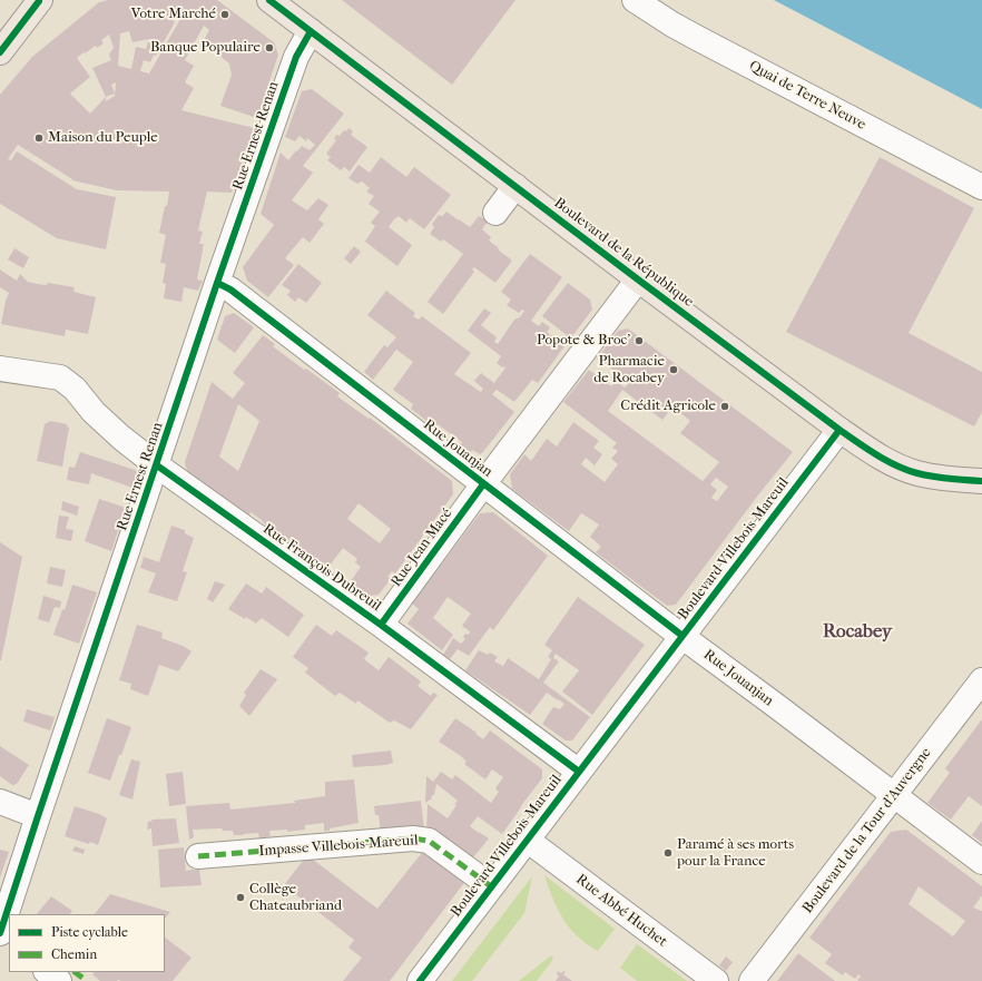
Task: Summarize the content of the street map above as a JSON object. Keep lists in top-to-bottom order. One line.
{"streets":{"main road":["Boulevard de la République"],"street":["Quai de Terre Neuve","Rue Ernest Renan","Rue Jouanjan","Rue Jean Macé","Boulevard Villebois-Mareuil","Rue François Dubreuil","Boulevard de la Tour d'Auvergne","Impasse Villebois-Mareuil","Rue Abbé Huchet"]},"crossings":[["Rue Ernest Renan","Boulevard de la République"],["Rue Ernest Renan","Rue Jouanjan"],["Rue Ernest Renan","Rue François Dubreuil"],["Boulevard de la République","Rue Jean Macé"],["Boulevard de la République","Boulevard Villebois-Mareuil"],["Rue Jouanjan","Rue Jean Macé"],["Rue Jouanjan","Boulevard Villebois-Mareuil"],["Rue Jouanjan","Boulevard de la Tour d'Auvergne"],["Rue Jean Macé","Rue François Dubreuil"],["Boulevard Villebois-Mareuil","Rue François Dubreuil"],["Boulevard Villebois-Mareuil","Impasse Villebois-Mareuil"],["Boulevard Villebois-Mareuil","Rue Abbé Huchet"]],"districts":["Rocabey"],"places":["Votre Marché","Banque Populaire","Maison du Peuple","Popote & Broc’","Pharmacie de Rocabey","Crédit Agricole","Paramé à ses morts pour la France","Collège Chateaubriand"],"legend":["Piste cyclable","Chemin"]}
